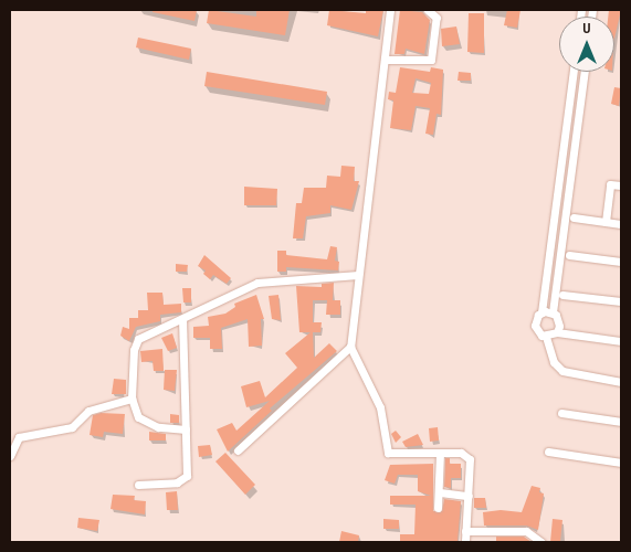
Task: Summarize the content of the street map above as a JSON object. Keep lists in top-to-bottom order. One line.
{"north":"top"}
